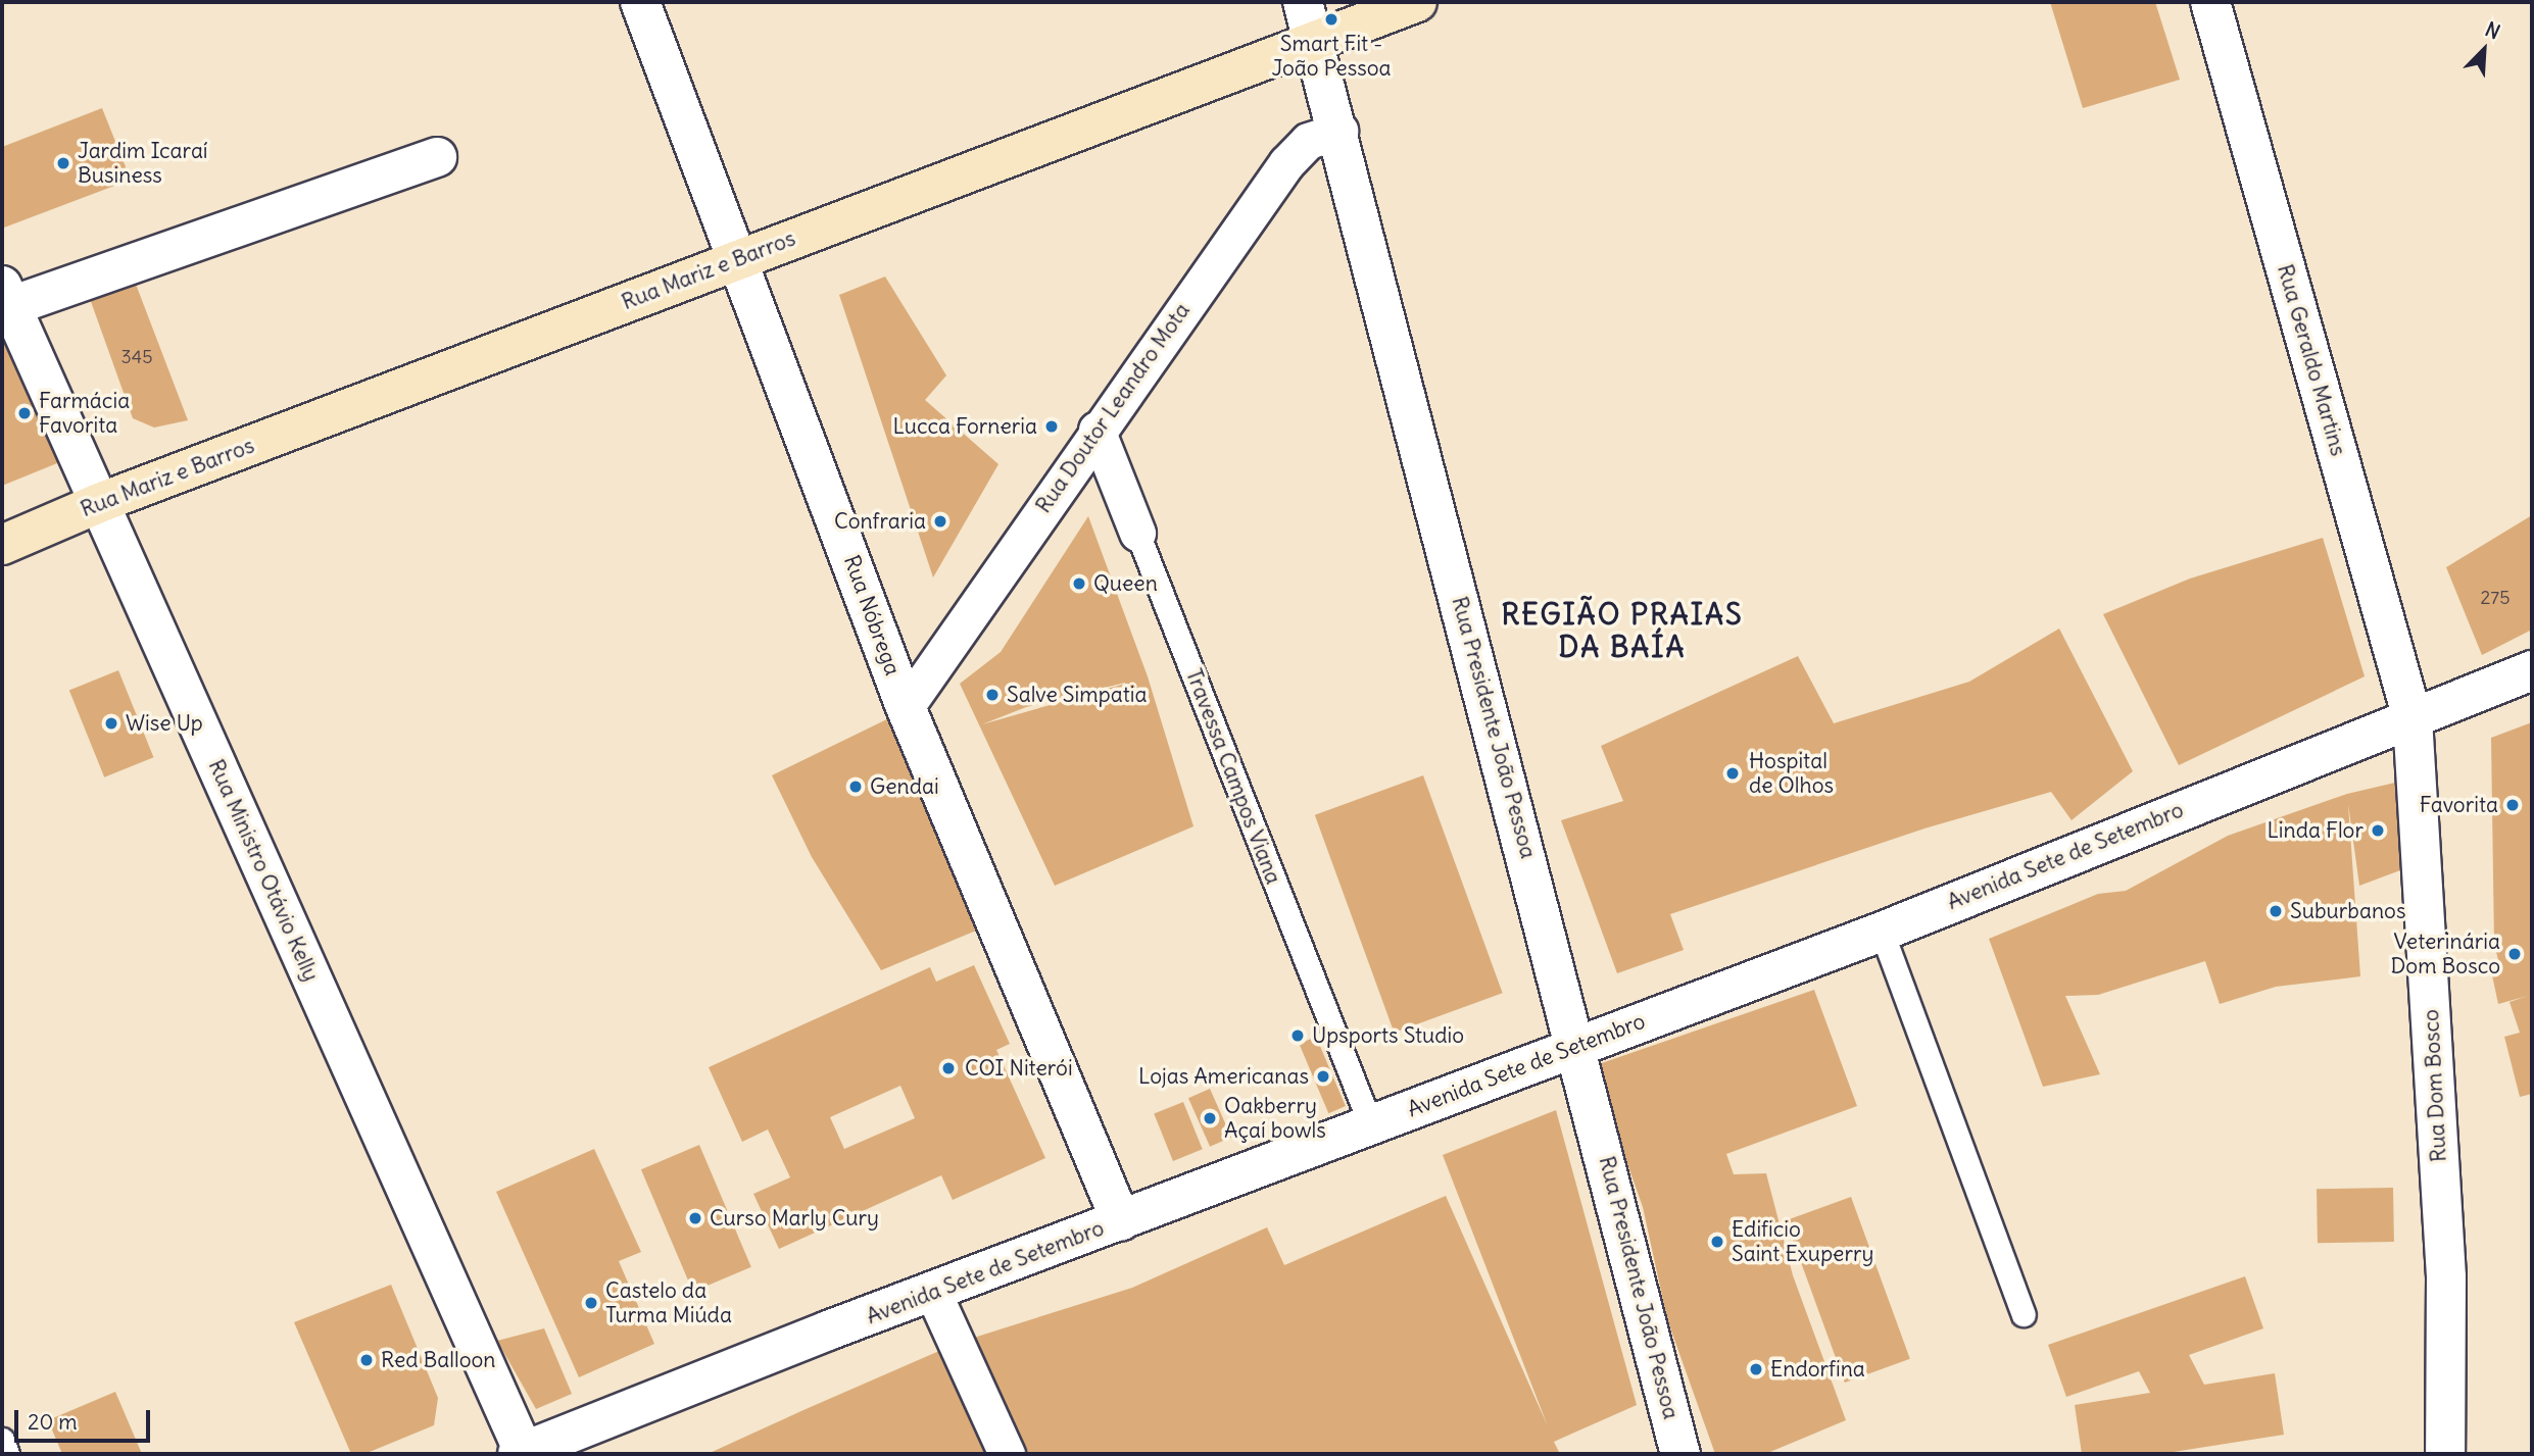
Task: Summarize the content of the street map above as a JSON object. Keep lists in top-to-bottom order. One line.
{"streets":{"main road":["Rua Mariz e Barros"],"street":["Rua Geraldo Martins","Rua Doutor Leandro Mota","Rua Nóbrega","Rua Presidente João Pessoa","Travessa Campos Viana","Avenida Sete de Setembro","Rua Ministro Otávio Kelly","Rua Dom Bosco"]},"crossings":[["Rua Mariz e Barros","Rua Nóbrega"],["Rua Mariz e Barros","Rua Presidente João Pessoa"],["Rua Mariz e Barros","Rua Ministro Otávio Kelly"],["Rua Geraldo Martins","Avenida Sete de Setembro"],["Rua Geraldo Martins","Rua Dom Bosco"],["Rua Doutor Leandro Mota","Rua Nóbrega"],["Rua Doutor Leandro Mota","Rua Presidente João Pessoa"],["Rua Doutor Leandro Mota","Travessa Campos Viana"],["Rua Nóbrega","Avenida Sete de Setembro"],["Rua Presidente João Pessoa","Avenida Sete de Setembro"],["Travessa Campos Viana","Avenida Sete de Setembro"],["Avenida Sete de Setembro","Rua Ministro Otávio Kelly"],["Avenida Sete de Setembro","Rua Dom Bosco"]],"districts":["REGIÃO PRAIAS DA BAÍA"],"places":["Smart Fit - João Pessoa","Jardim Icaraí Business","Farmácia Favorita","Lucca Forneria","Confraria","Queen","Salve Simpatia","Wise Up","Hospital de Olhos","Gendai","Favorita","Linda Flor","Suburbanos","Veterinária Dom Bosco","Upsports Studio","COI Niterói","Lojas Americanas","Oakberry Açaí bowls","Curso Marly Cury","Edificio Saint Exuperry","Castelo da Turma Miúda","Red Balloon","Endorfina"],"house_numbers":["345","275"],"scale_bar":"20 m","north":"top right"}
